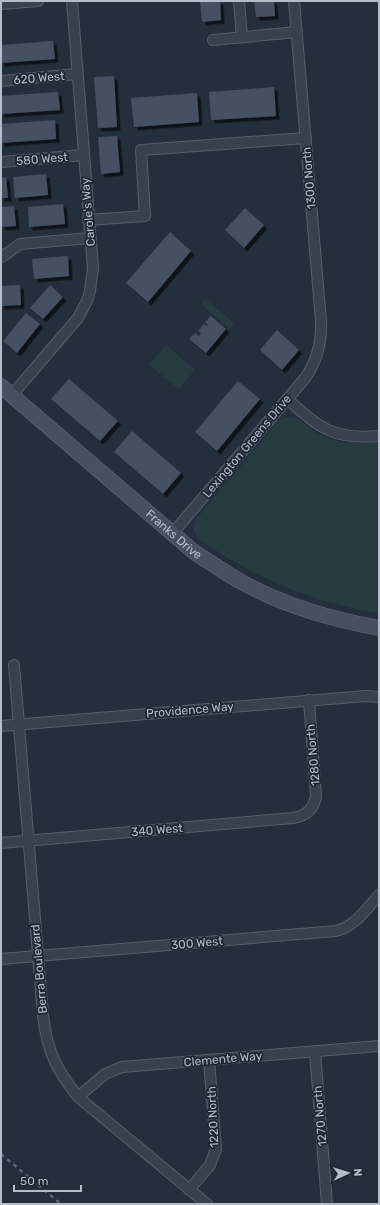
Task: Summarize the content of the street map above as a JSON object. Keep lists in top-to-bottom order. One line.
{"streets":{"street":["620 West","580 West","1300 North","Carole's Way","Lexington Greens Drive","Franks Drive","Providence Way","1280 North","340 West","300 West","Berra Boulevard","Clemente Way","1270 North","1220 North"]},"crossings":[["620 West","Carole's Way"],["580 West","Carole's Way"],["1300 North","Lexington Greens Drive"],["Carole's Way","Franks Drive"],["Lexington Greens Drive","Franks Drive"],["Providence Way","1280 North"],["Providence Way","Berra Boulevard"],["1280 North","340 West"],["340 West","Berra Boulevard"],["300 West","Berra Boulevard"],["Berra Boulevard","Clemente Way"],["Berra Boulevard","1220 North"],["Clemente Way","1270 North"],["Clemente Way","1220 North"]],"scale_bar":"50 m","north":"right"}
